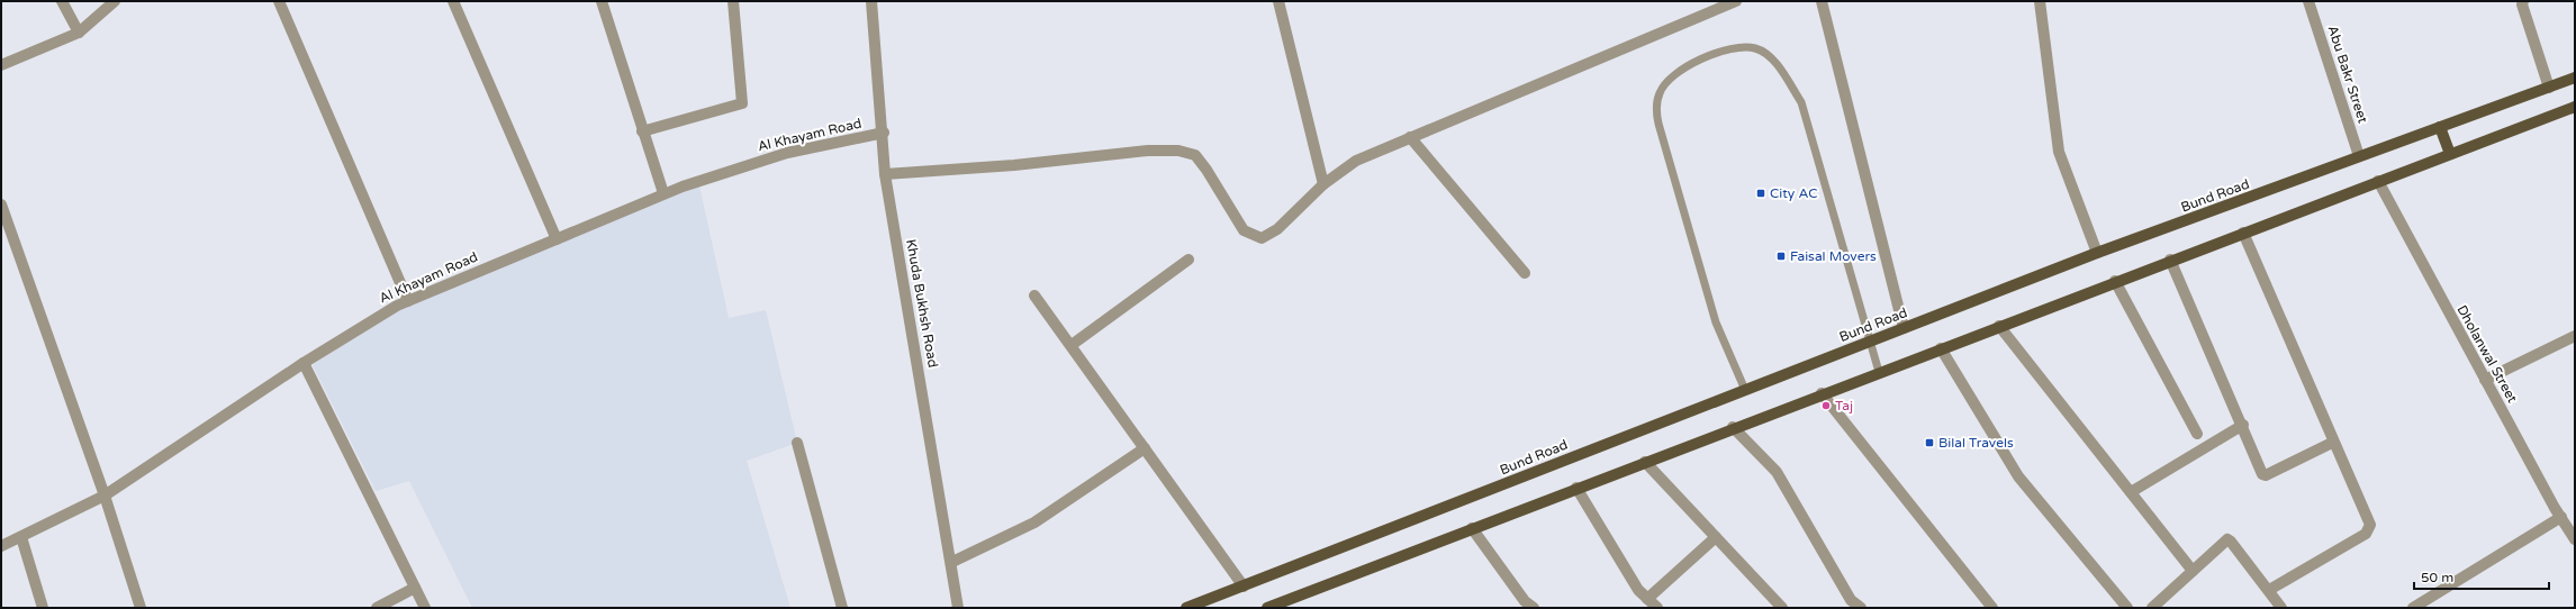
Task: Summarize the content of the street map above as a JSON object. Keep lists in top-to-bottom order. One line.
{"streets":{"main road":["Bund Road"],"street":["Abu Bakr Street","Al Khayam Road","Khuda Bukhsh Road","Dholanwal Street"]},"crossings":[["Abu Bakr Street","Bund Road"],["Al Khayam Road","Khuda Bukhsh Road"]],"places":{"transit":["City AC","Faisal Movers","Bilal Travels"],"other":["Taj"]},"scale_bar":"50 m"}
